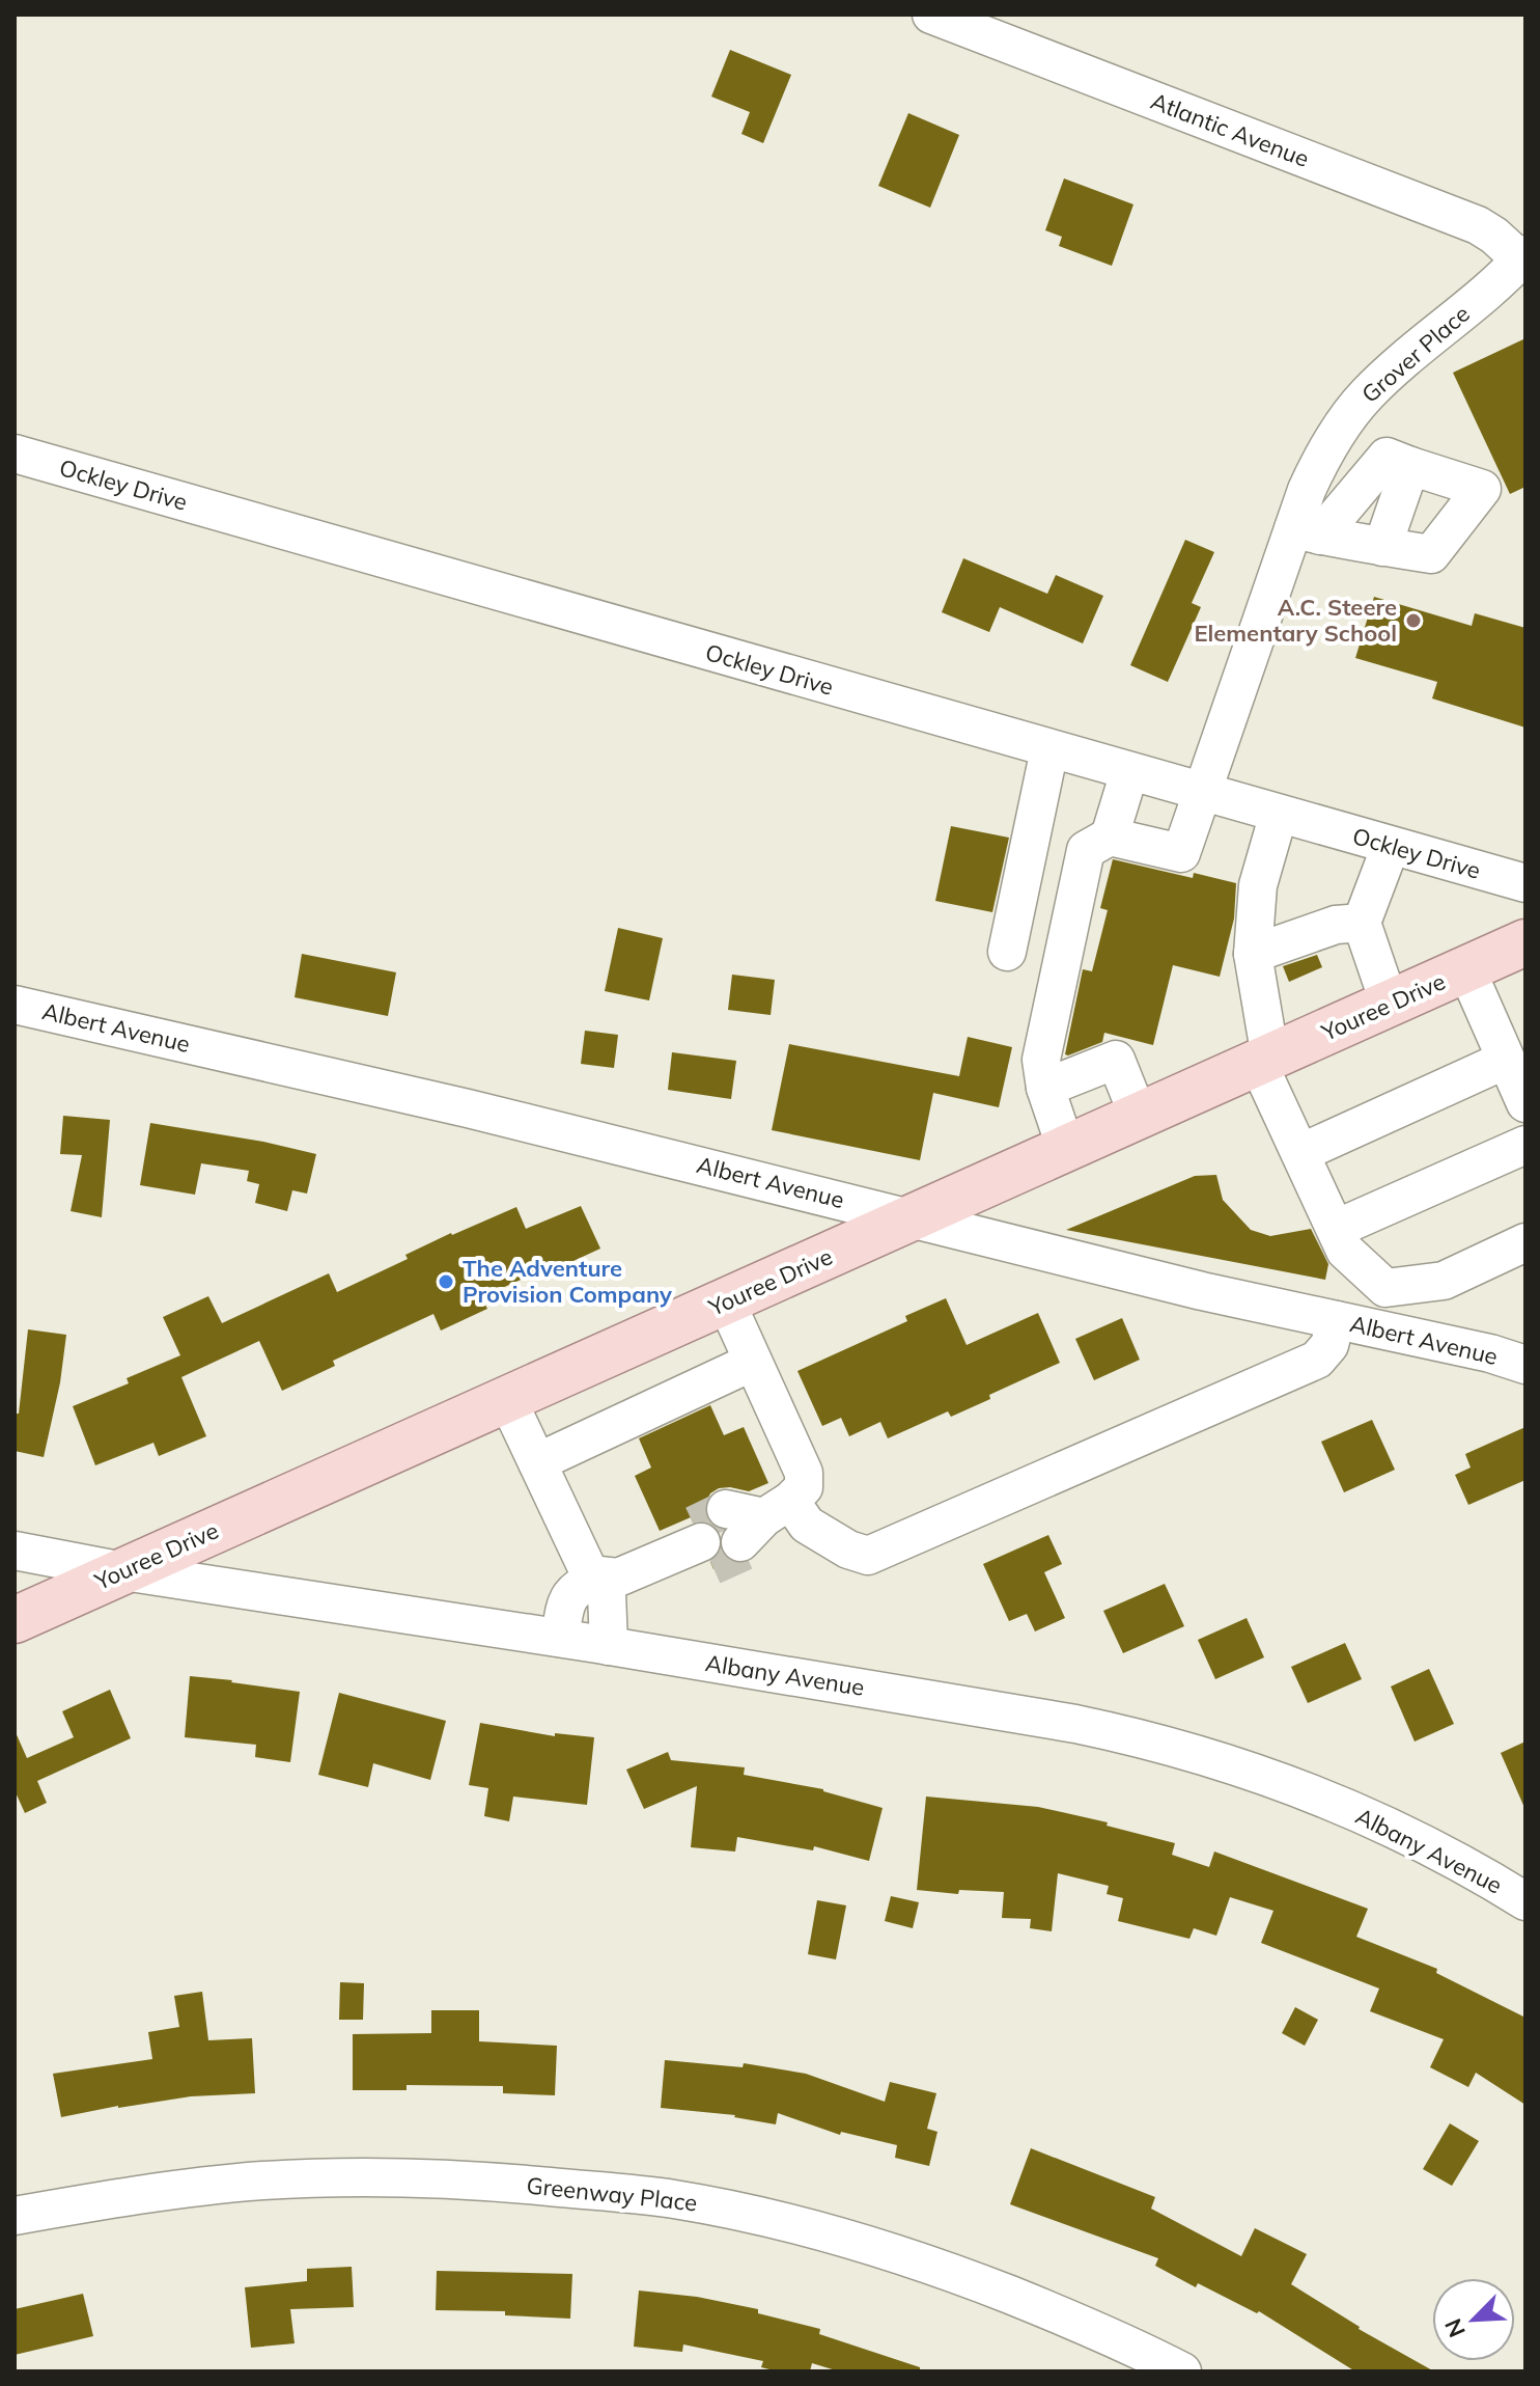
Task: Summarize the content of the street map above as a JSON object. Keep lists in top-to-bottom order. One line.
{"streets":{"main road":["Youree Drive"],"street":["Atlantic Avenue","Grover Place","Ockley Drive","Albert Avenue","Albany Avenue","Greenway Place"]},"crossings":[["Atlantic Avenue","Grover Place"],["Grover Place","Ockley Drive"],["Youree Drive","Albert Avenue"],["Youree Drive","Albany Avenue"]],"places":["A.C. Steere Elementary School","The Adventure Provision Company"],"north":"bottom left"}
